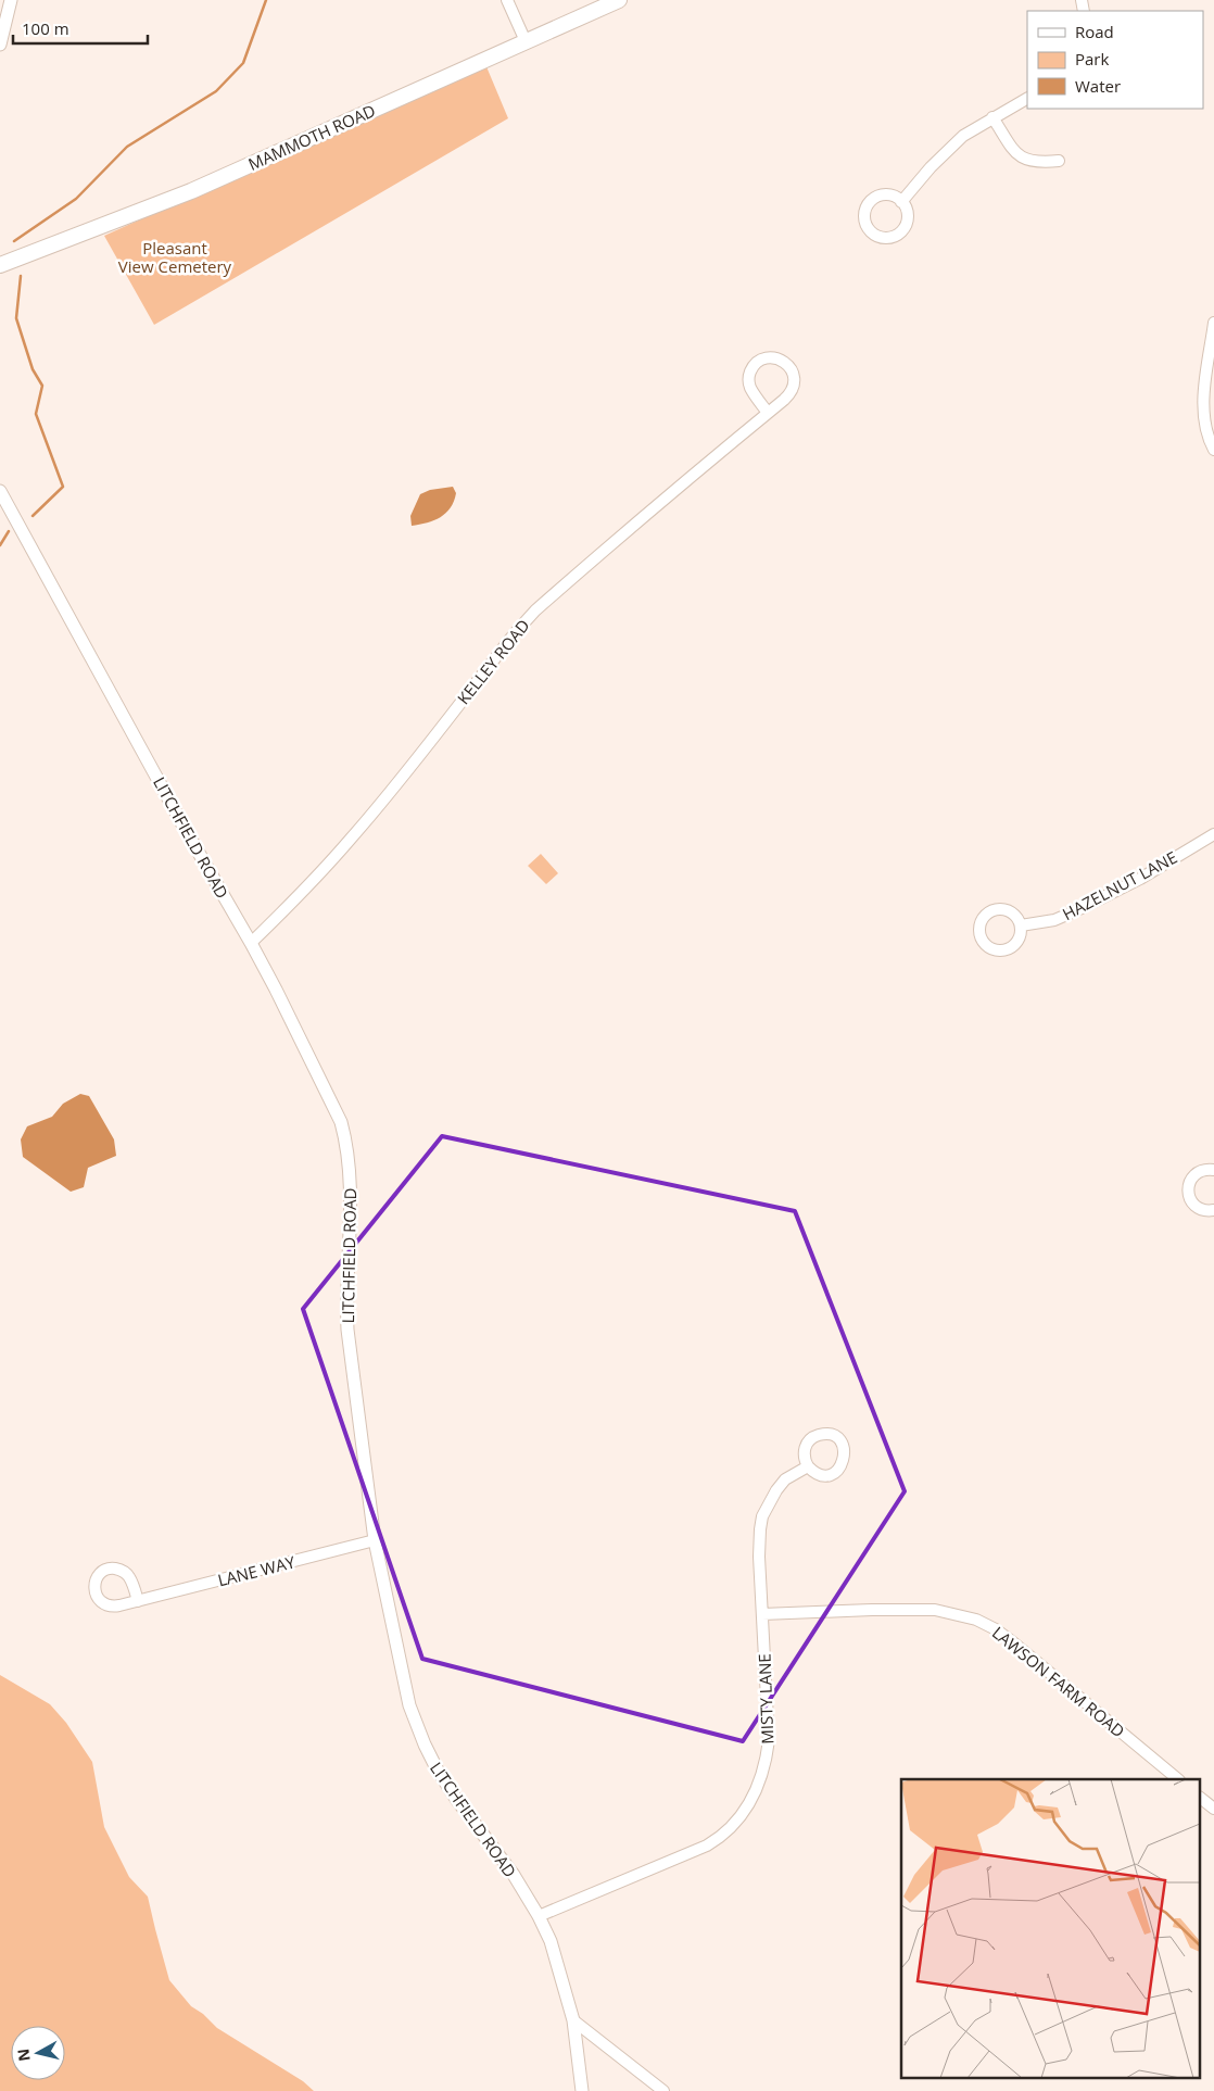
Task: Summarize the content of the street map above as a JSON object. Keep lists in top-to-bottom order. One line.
{"streets":{"main road":["MAMMOTH ROAD"],"street":["KELLEY ROAD","LITCHFIELD ROAD","HAZELNUT LANE","LANE WAY","LAWSON FARM ROAD","MISTY LANE"]},"crossings":[["KELLEY ROAD","LITCHFIELD ROAD"],["LITCHFIELD ROAD","LANE WAY"],["LITCHFIELD ROAD","MISTY LANE"],["LAWSON FARM ROAD","MISTY LANE"]],"parks":["Pleasant View Cemetery"],"legend":["Road","Park","Water"],"scale_bar":"100 m","north":"left"}
